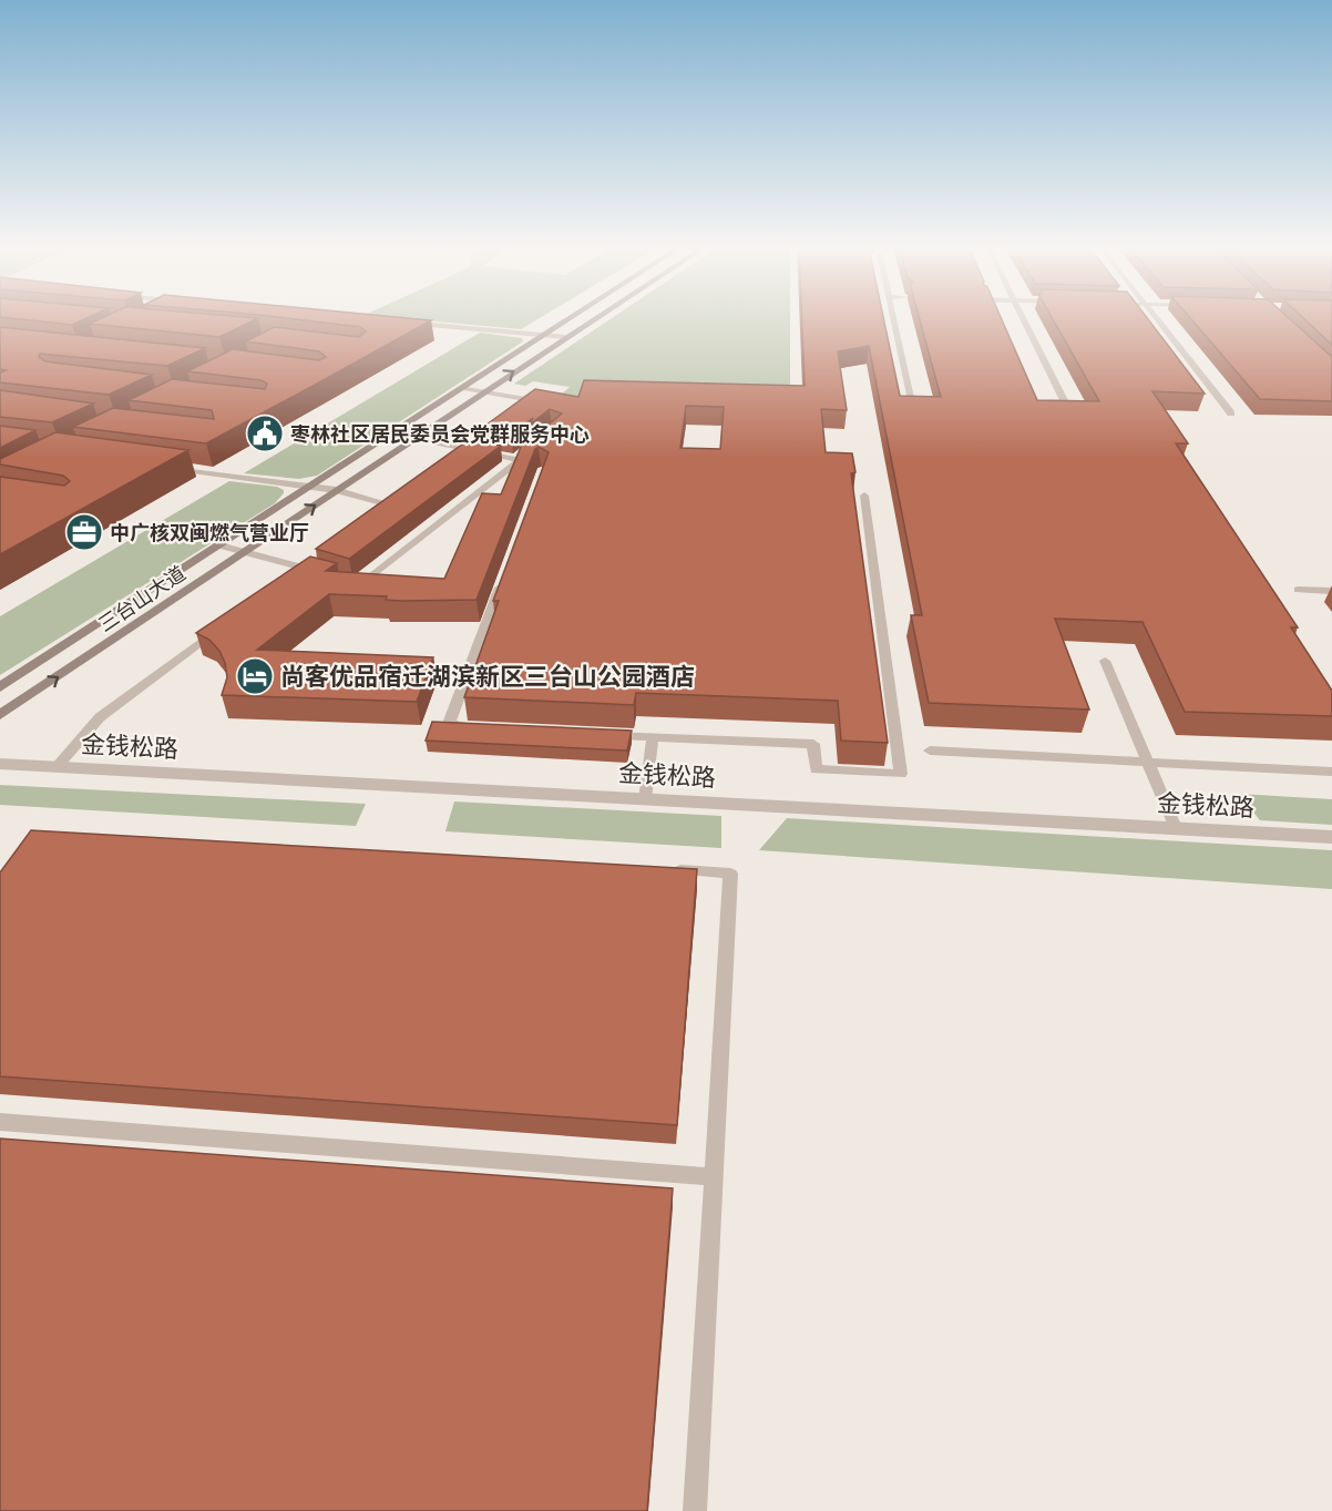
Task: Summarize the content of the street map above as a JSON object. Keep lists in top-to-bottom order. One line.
{"streets":{"main road":["三台山大道"],"street":["金钱松路"]},"places":{"public building":["枣林社区居民委员会党群服务中心"],"office":["中广核双闽燃气营业厅"],"hotel":["尚客优品宿迁湖滨新区三台山公园酒店"]}}
